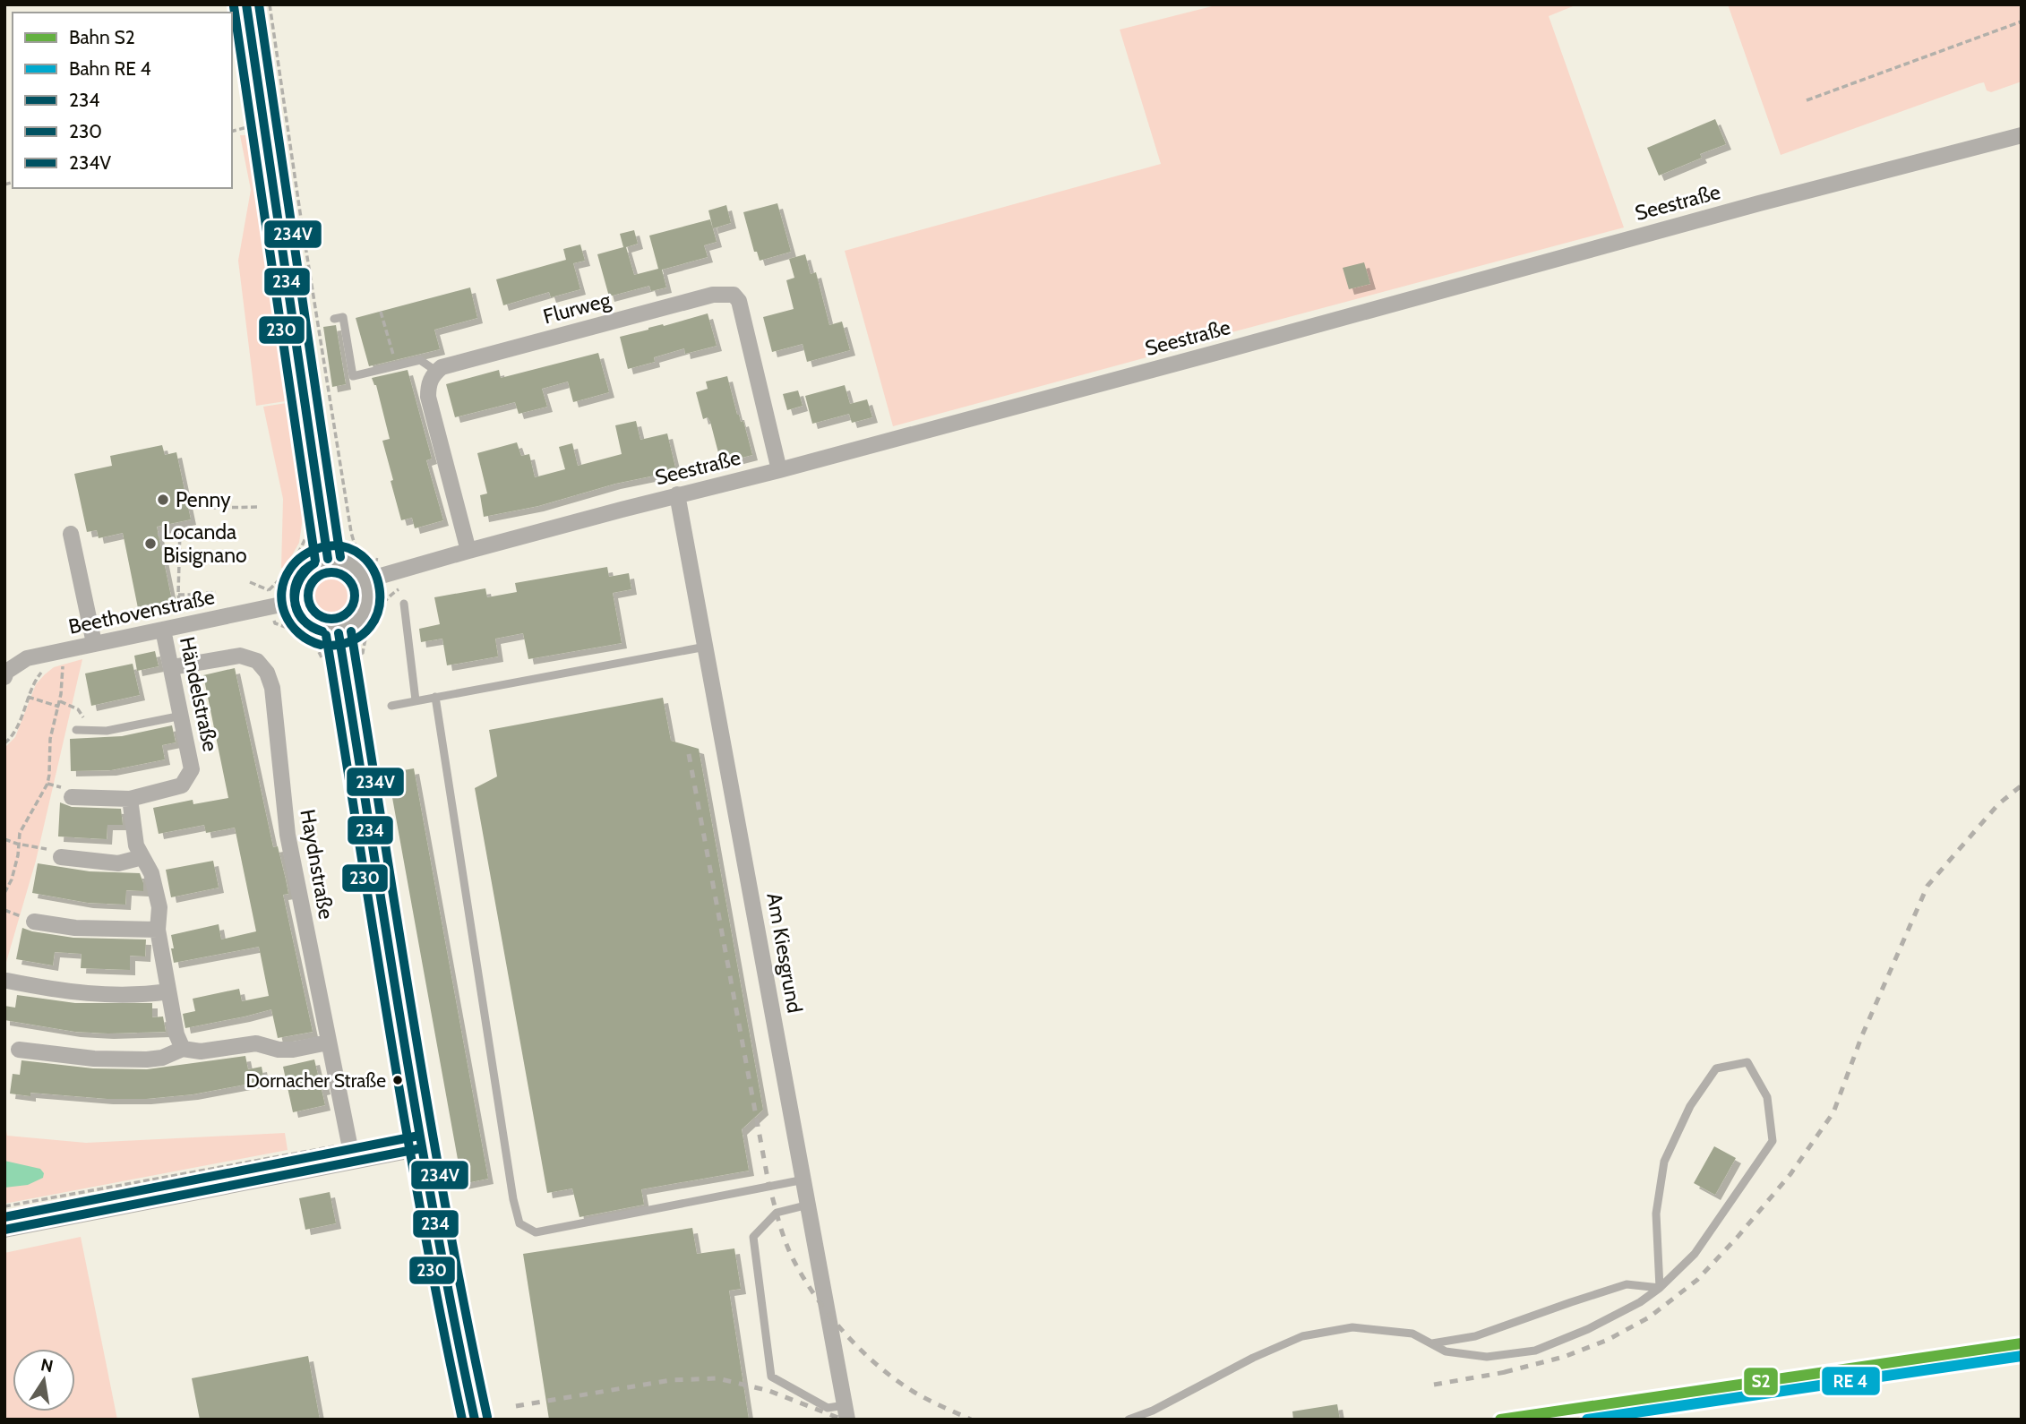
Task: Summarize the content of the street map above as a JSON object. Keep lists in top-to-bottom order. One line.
{"streets":{"street":["Seestraße","Flurweg","Beethovenstraße","Händelstraße","Haydnstraße","Am Kiesgrund"]},"crossings":[["Seestraße","Flurweg"],["Seestraße","Beethovenstraße"],["Seestraße","Am Kiesgrund"],["Beethovenstraße","Händelstraße"],["Händelstraße","Haydnstraße"]],"places":["Penny","Locanda Bisignano","Dornacher Straße"],"lines":["transit line 234","transit line 234V","transit line 230","rail line S2"],"legend":["Bahn S2","Bahn RE 4","234","230","234V"],"north":"top"}
